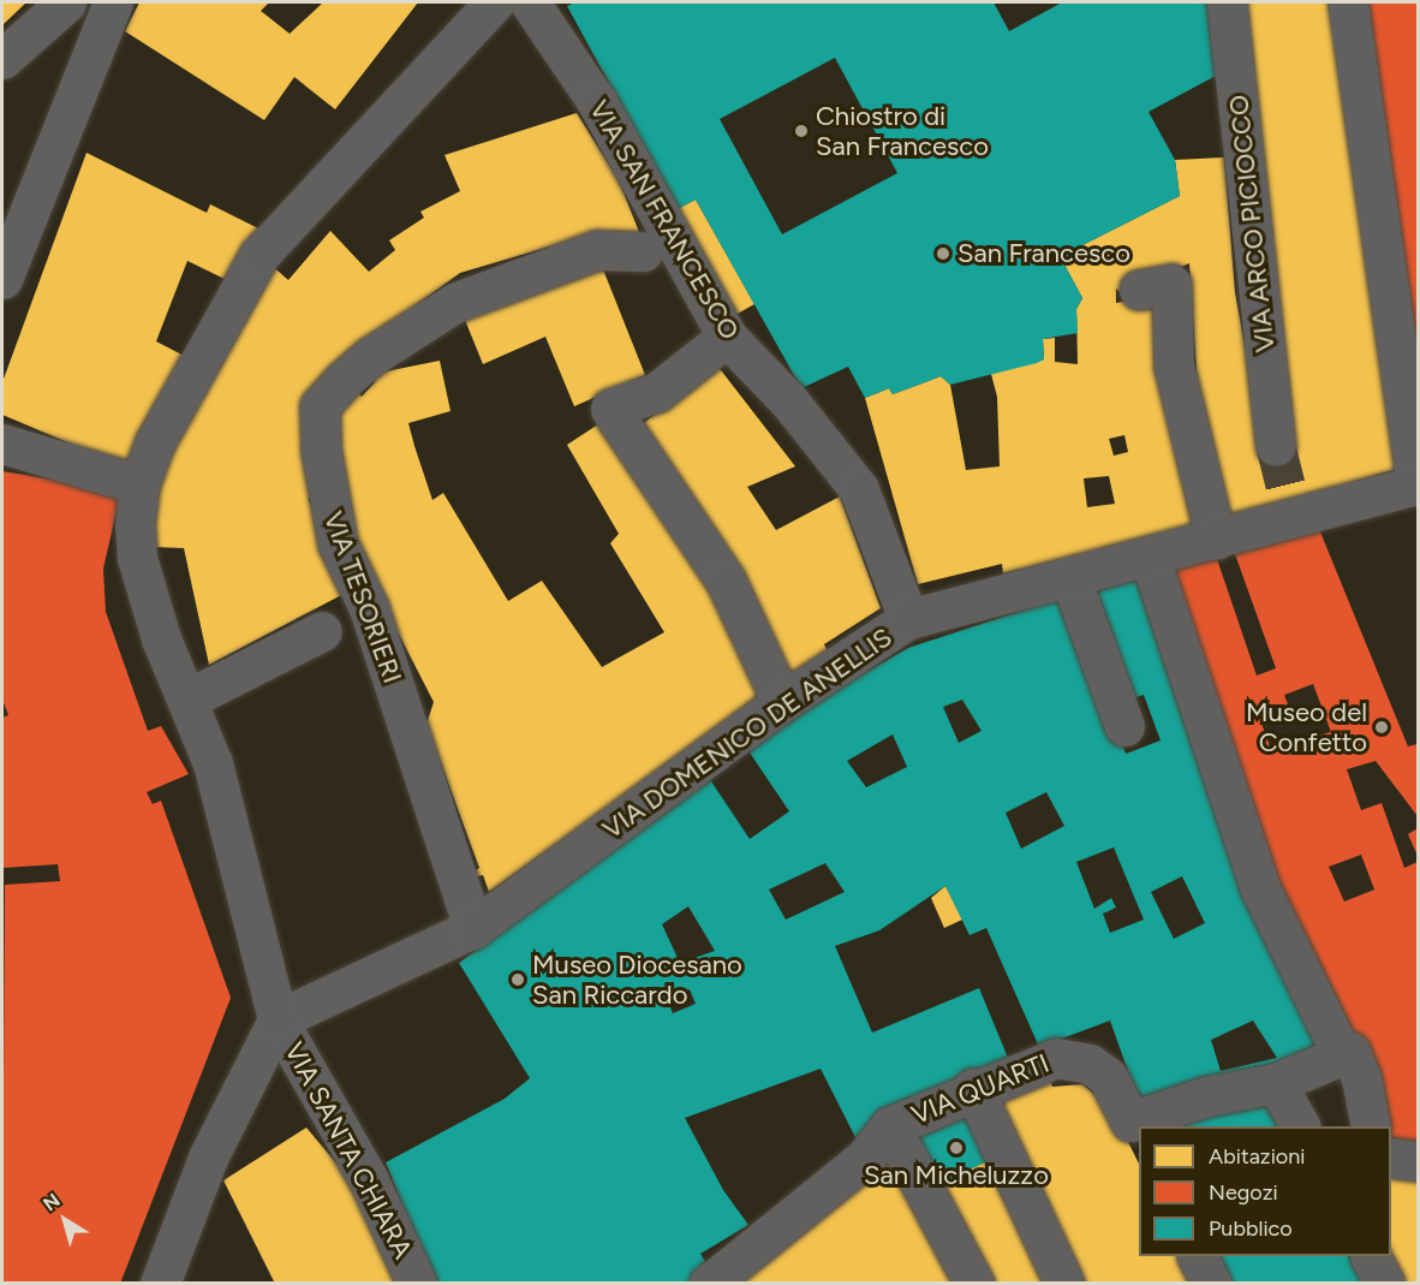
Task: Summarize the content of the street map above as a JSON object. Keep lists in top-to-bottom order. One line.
{"streets":{"street":["VIA SAN FRANCESCO","VIA ARCO PICIOCCO","VIA TESORIERI","VIA DOMENICO DE ANELLIS","VIA QUARTI","VIA SANTA CHIARA"]},"crossings":[["VIA SAN FRANCESCO","VIA DOMENICO DE ANELLIS"],["VIA TESORIERI","VIA DOMENICO DE ANELLIS"],["VIA DOMENICO DE ANELLIS","VIA SANTA CHIARA"]],"places":["Chiostro di San Francesco","San Francesco","Museo del Confetto","Museo Diocesano San Riccardo","San Micheluzzo"],"legend":["Abitazioni","Negozi","Pubblico"],"north":"top left"}
